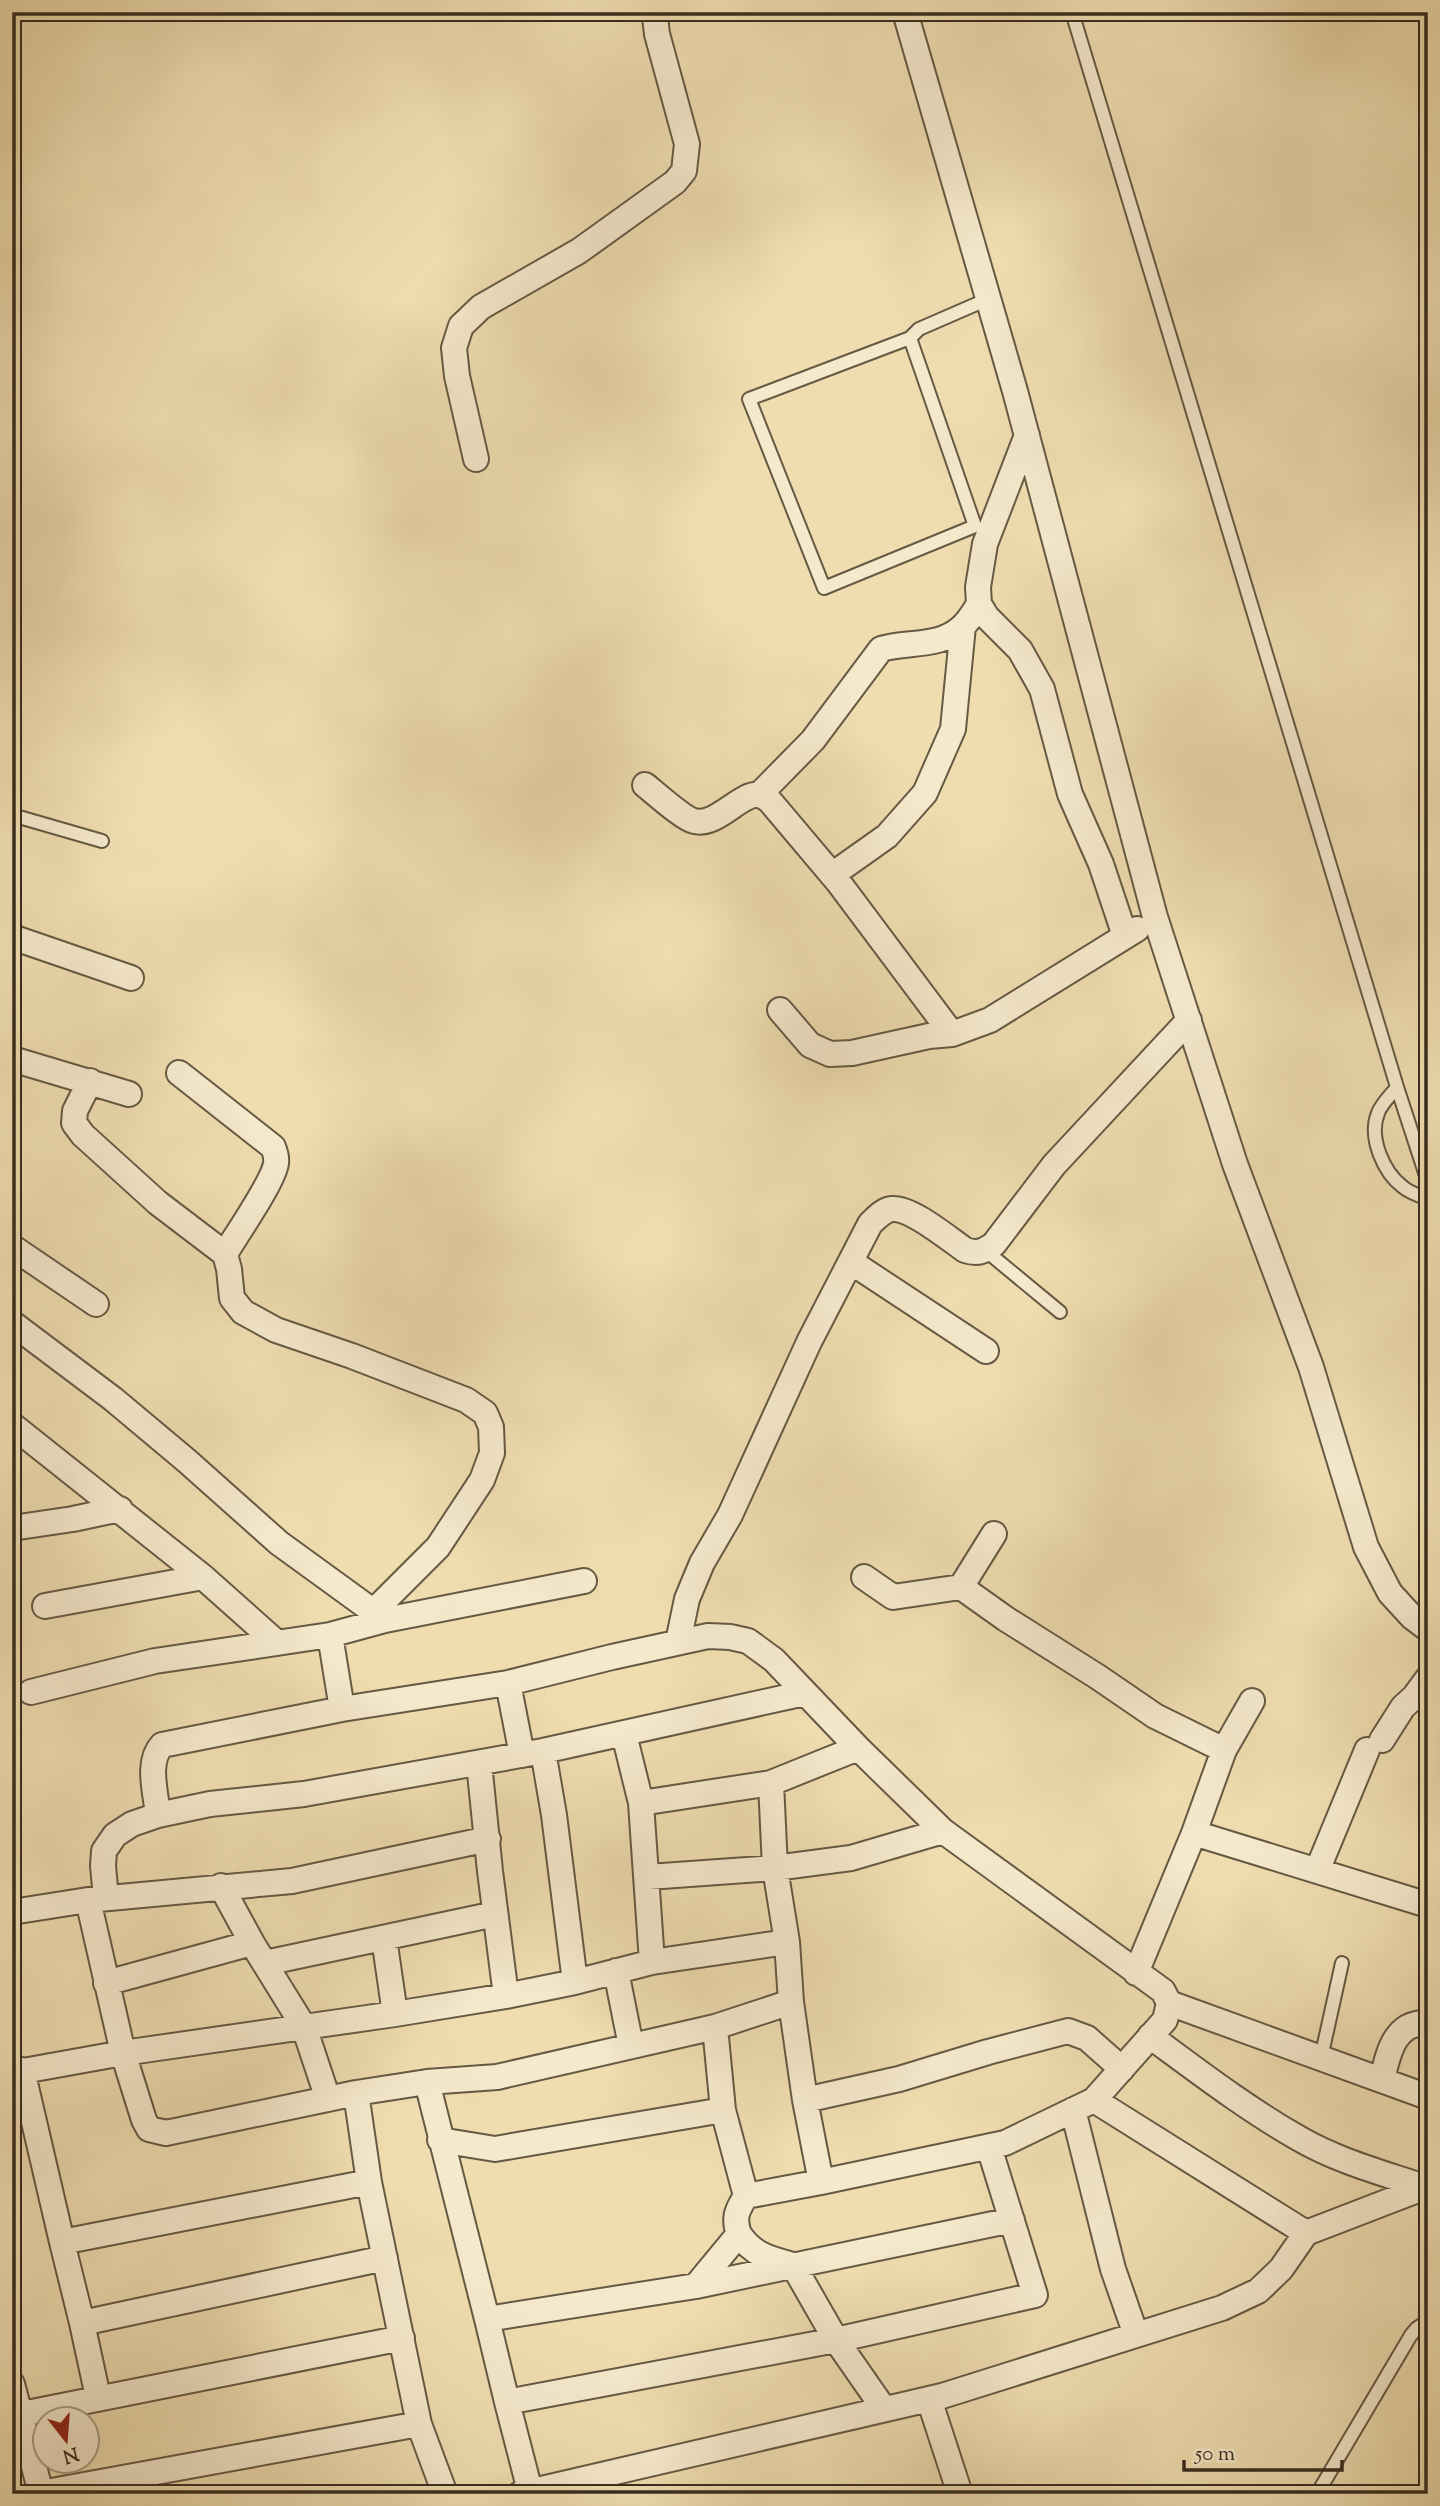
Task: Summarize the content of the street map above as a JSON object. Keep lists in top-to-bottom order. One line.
{"scale_bar":"50 m","north":"bottom"}
